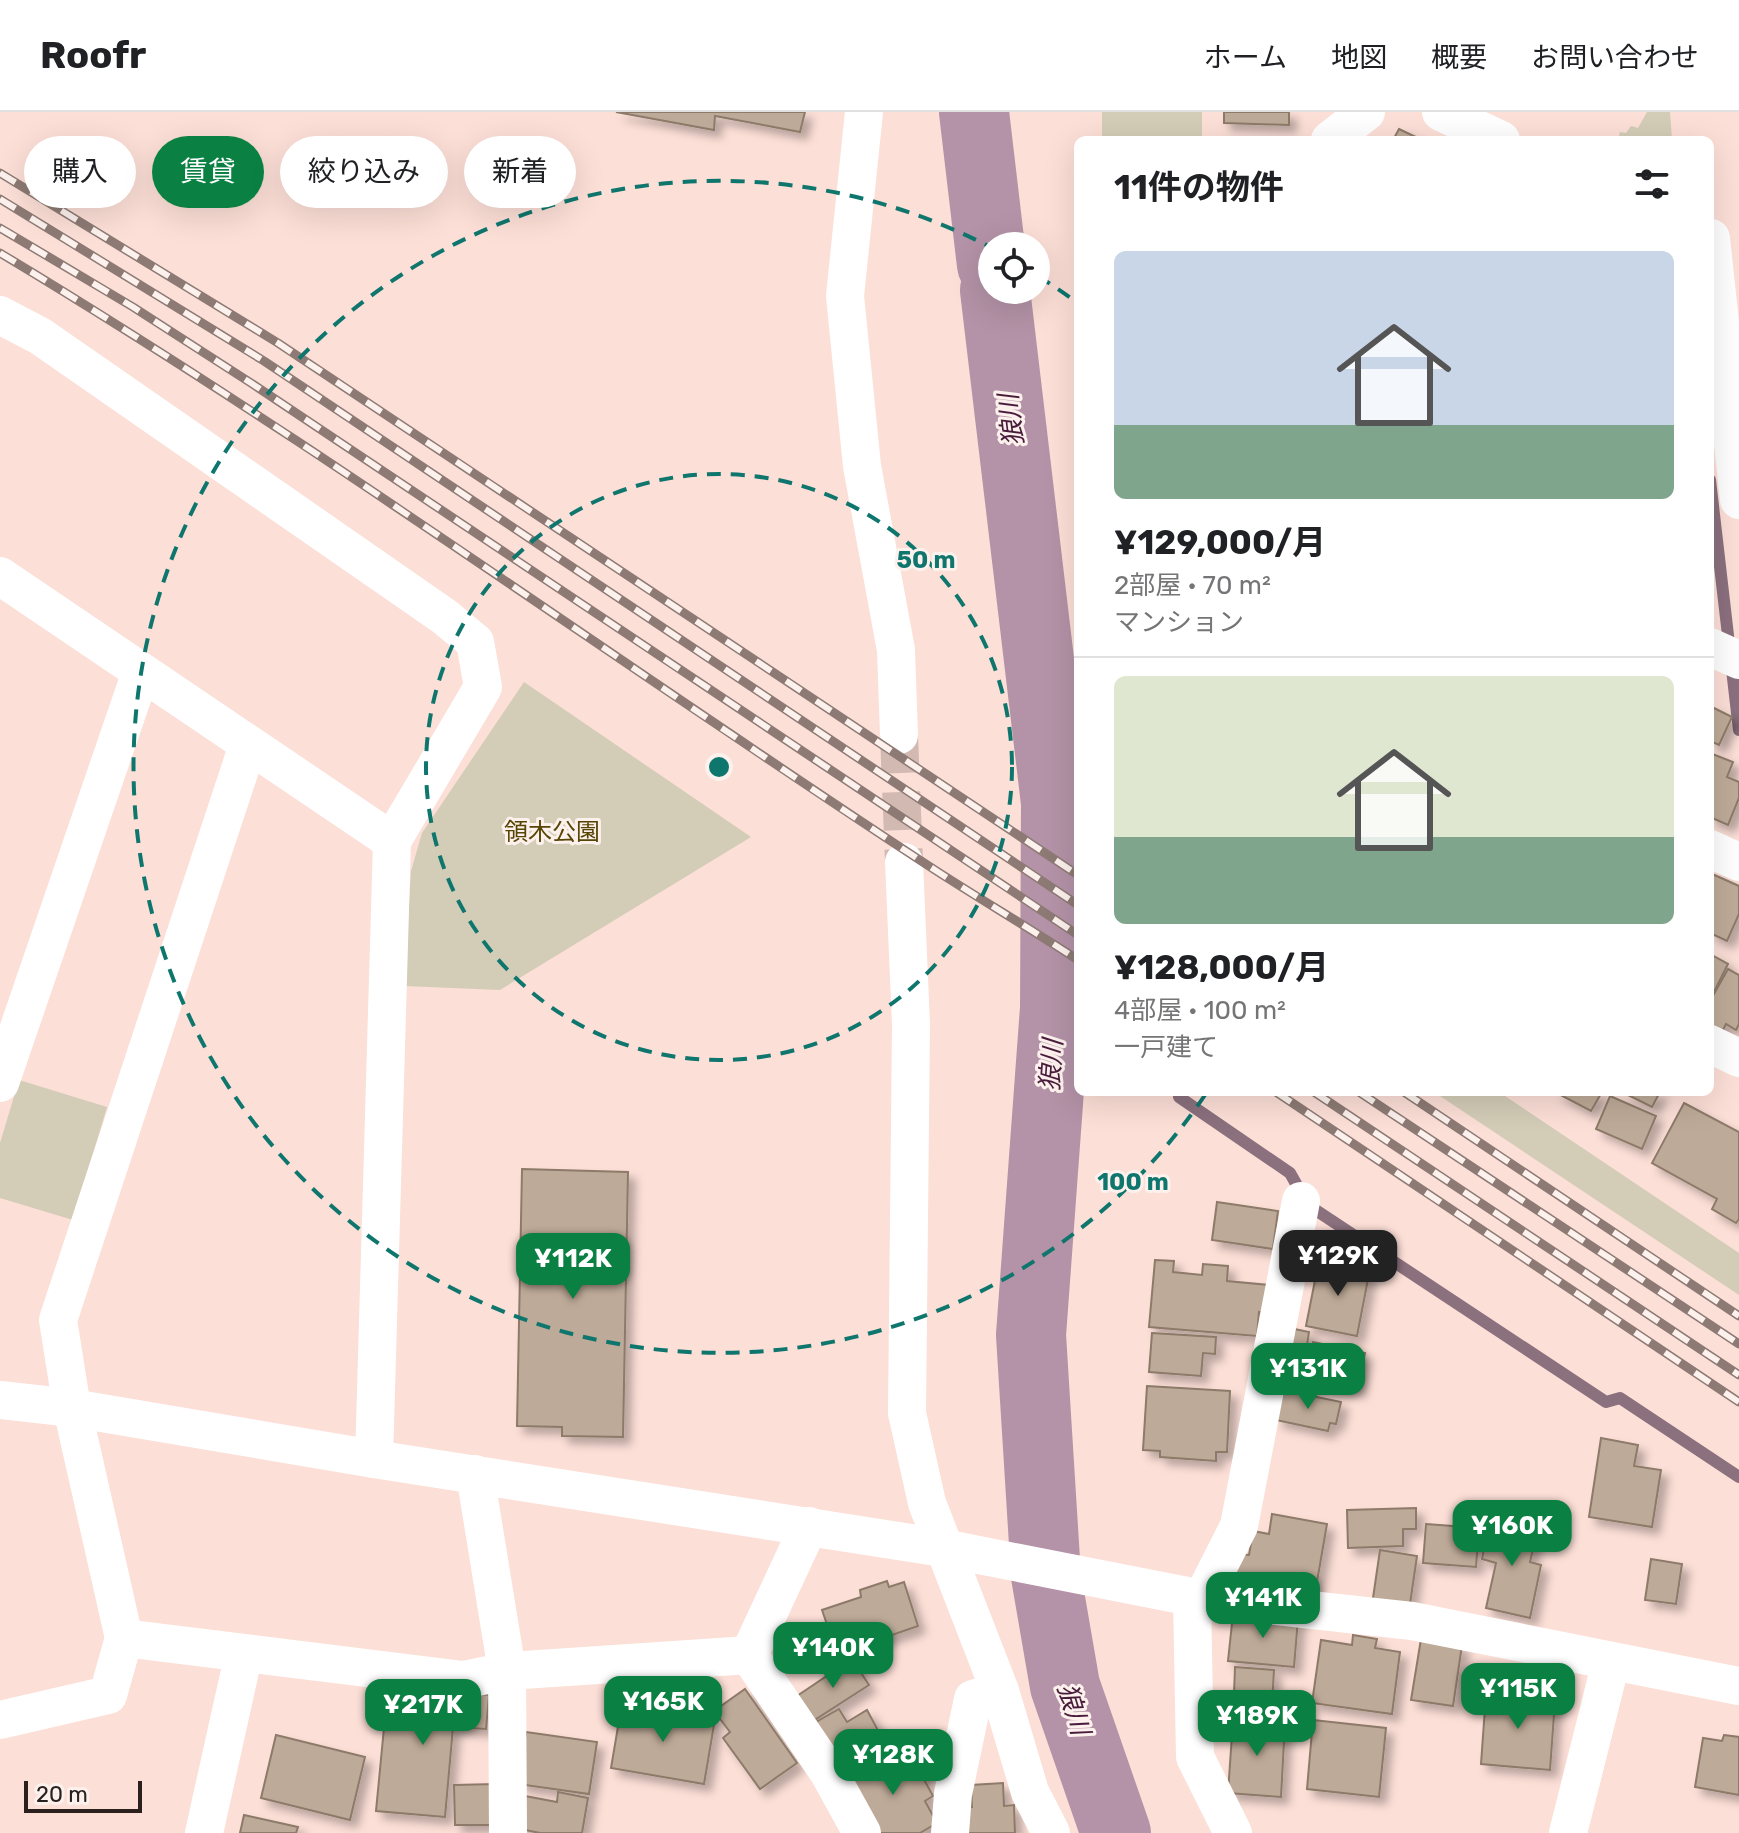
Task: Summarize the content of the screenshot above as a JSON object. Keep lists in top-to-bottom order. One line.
{"water":["狼川"],"parks":["領木公園"],"scale_bar":"20 m","page":{"header":"Roofr","nav":["ホーム","地図","概要","お問い合わせ"],"chip":["購入","賃貸","絞り込み","新着"],"heading":"11件の物件","list":[{"name":"¥129,000/月","note":"2部屋 · 70 m² · マンション"},{"name":"¥128,000/月","note":"4部屋 · 100 m² · 一戸建て"}],"price":["¥129K","¥112K","¥131K","¥160K","¥141K","¥140K","¥115K","¥165K","¥217K","¥189K","¥128K"],"scale":"20 m"},"rings":["50 m","100 m"]}
